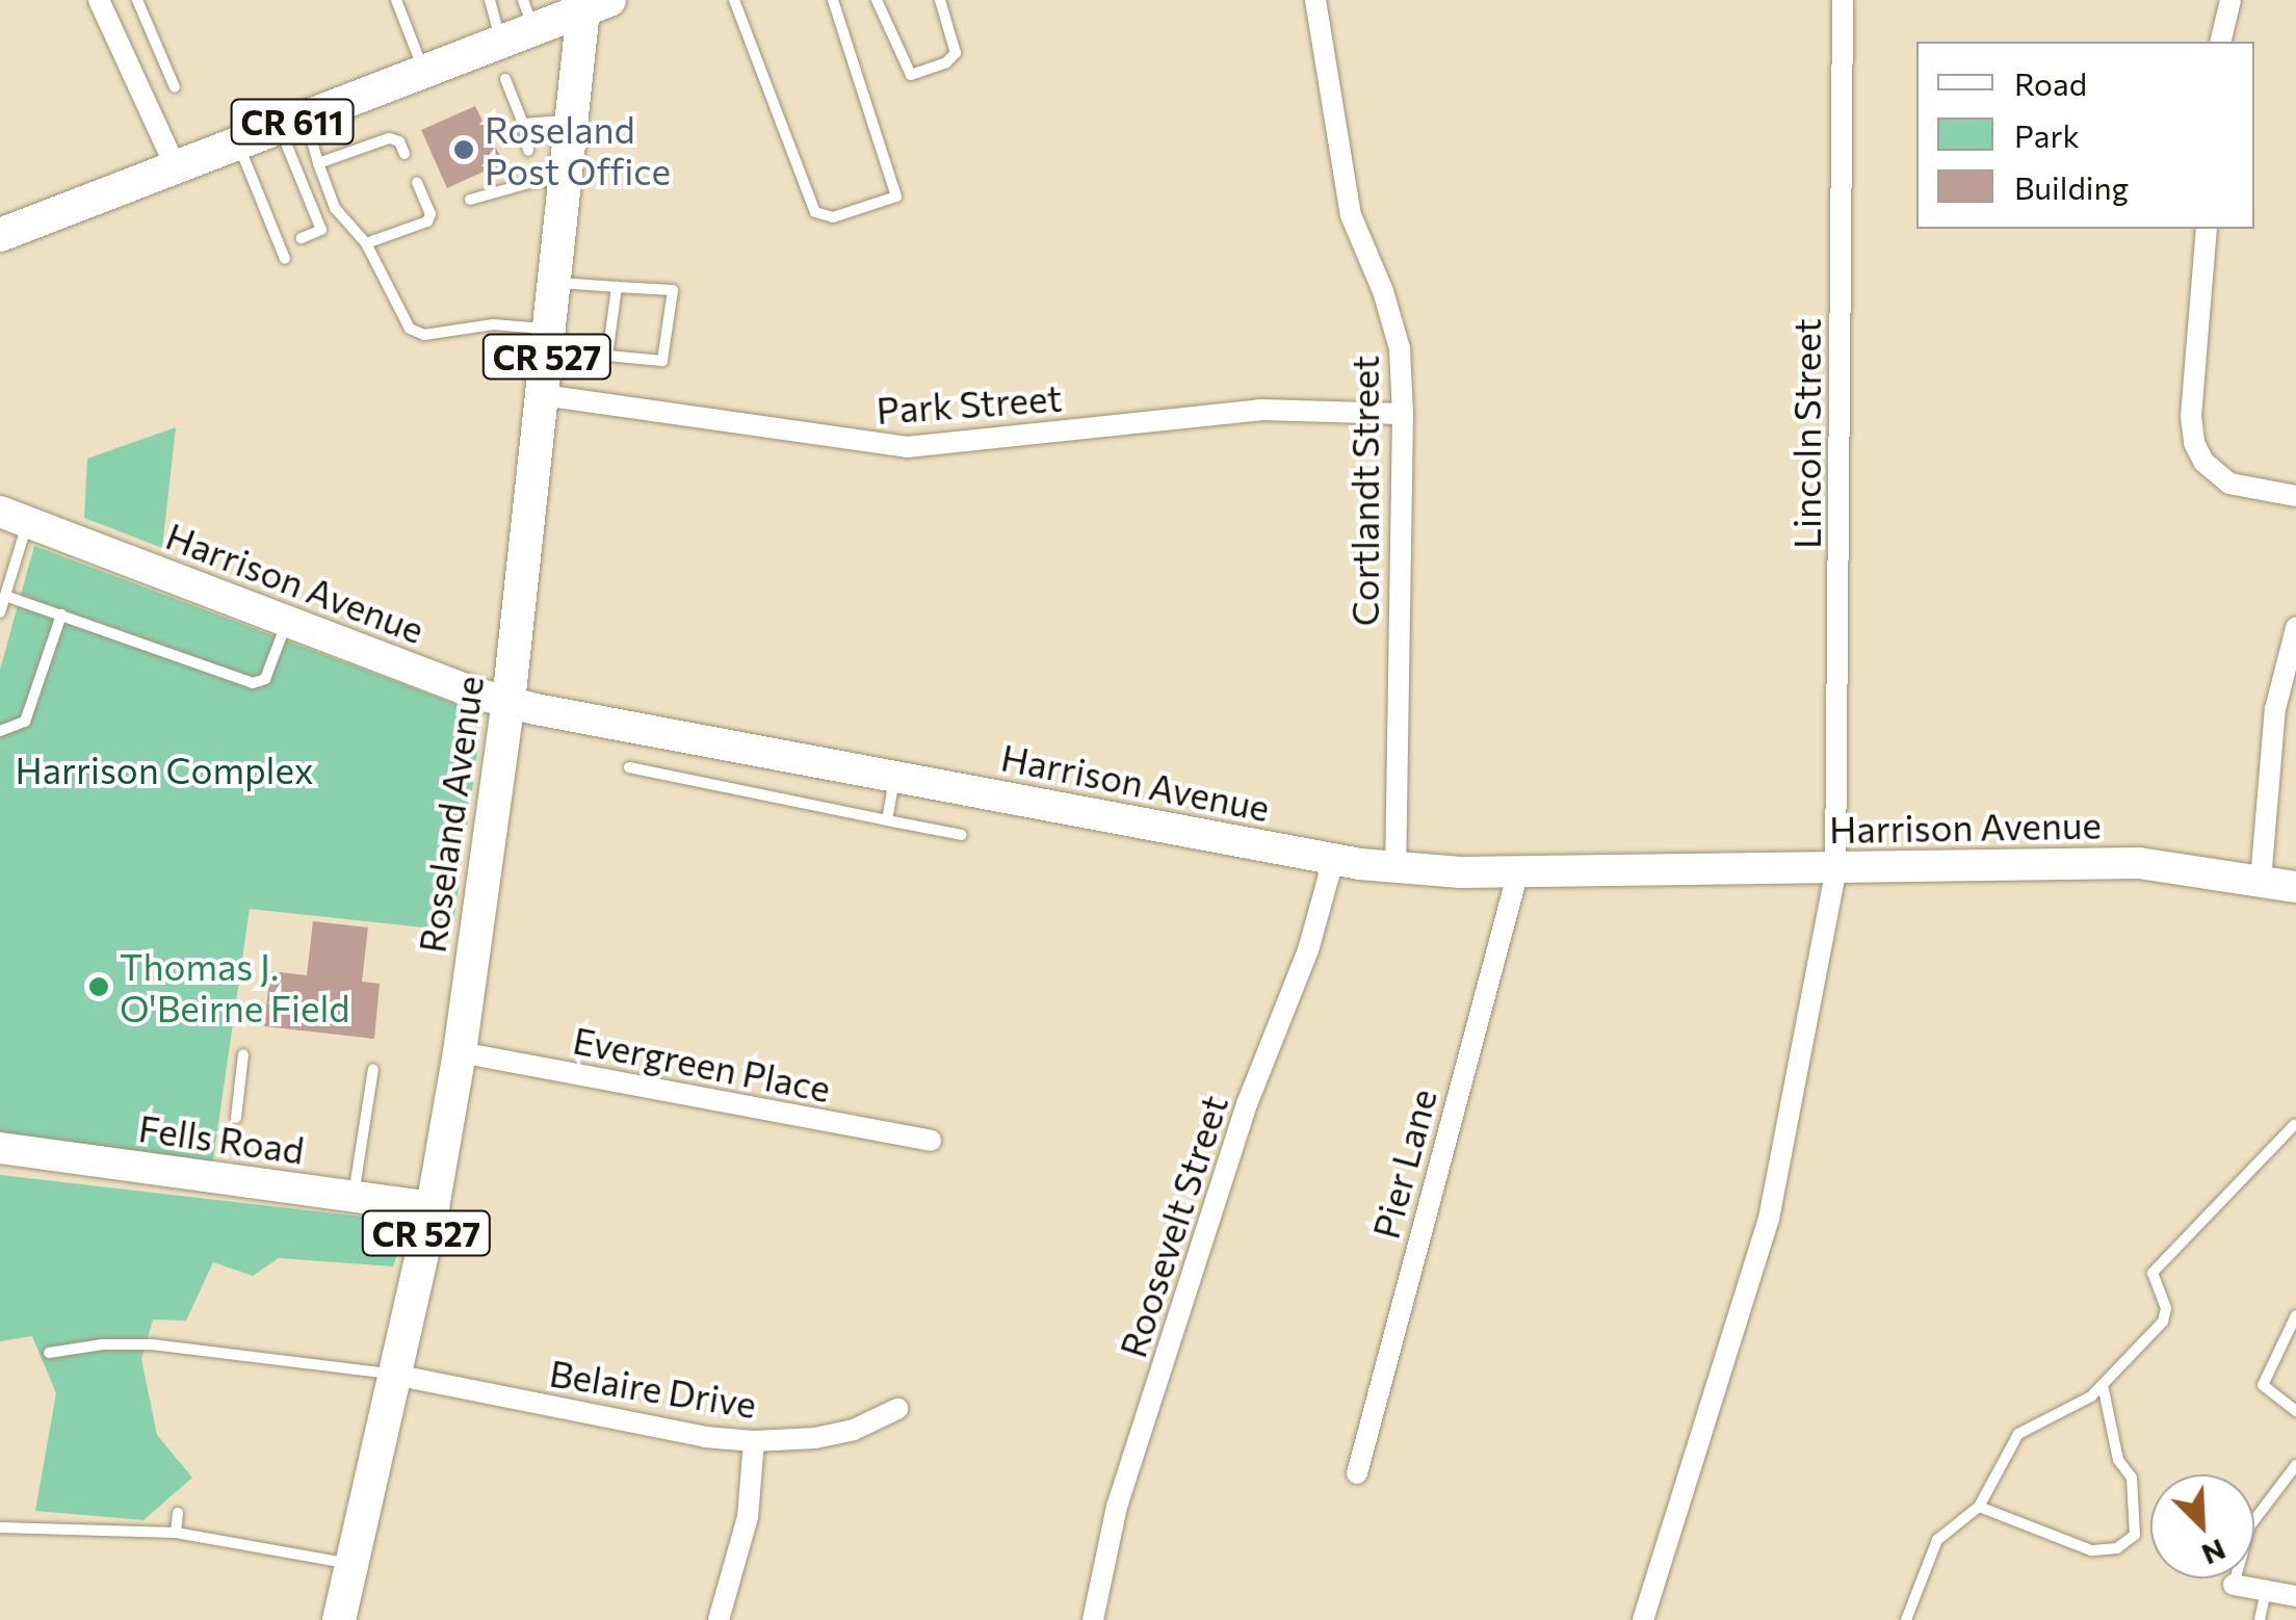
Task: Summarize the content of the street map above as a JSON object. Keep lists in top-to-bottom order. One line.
{"streets":{"main road":["CR 611","CR 527","Roseland Avenue"],"street":["Park Street","Lincoln Street","Cortlandt Street","Harrison Avenue","Evergreen Place","Fells Road","Pier Lane","Roosevelt Street","Belaire Drive"]},"crossings":[["CR 611","Roseland Avenue"],["Park Street","Cortlandt Street"],["Park Street","Roseland Avenue"],["Lincoln Street","Harrison Avenue"],["Cortlandt Street","Harrison Avenue"],["Harrison Avenue","Roseland Avenue"],["Harrison Avenue","Pier Lane"],["Harrison Avenue","Roosevelt Street"],["Roseland Avenue","Evergreen Place"],["Roseland Avenue","Fells Road"],["Roseland Avenue","Belaire Drive"]],"parks":["Harrison Complex"],"places":["Roseland Post Office","Thomas J. O'Beirne Field"],"legend":["Road","Park","Building"],"north":"bottom right"}
